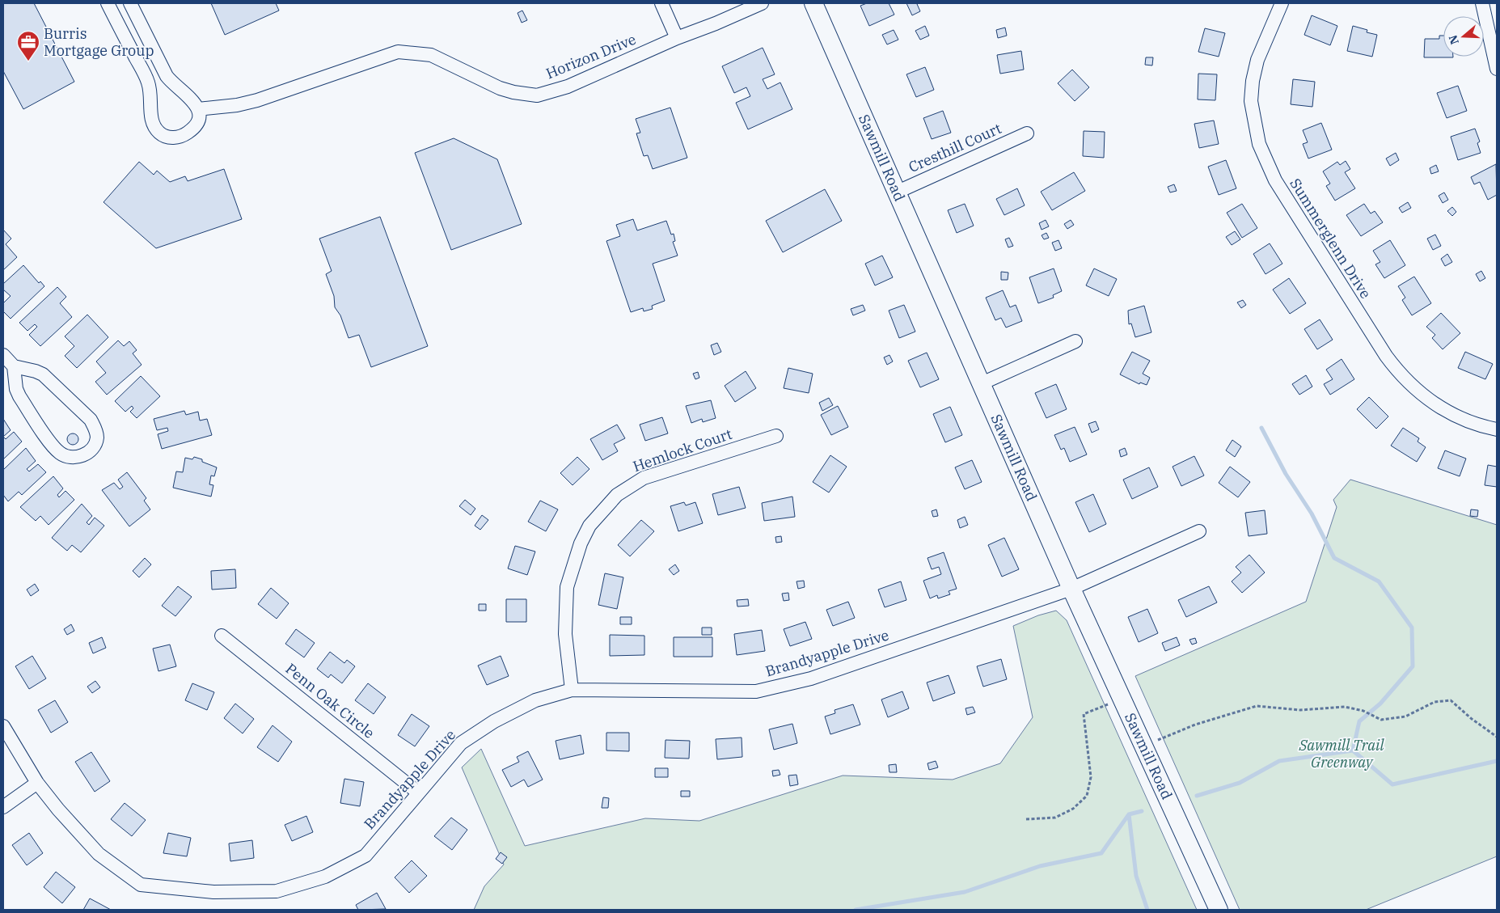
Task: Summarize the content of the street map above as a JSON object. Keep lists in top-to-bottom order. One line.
{"streets":{"street":["Horizon Drive","Cresthill Court","Sawmill Road","Summerglenn Drive","Hemlock Court","Brandyapple Drive","Penn Oak Circle"]},"crossings":[["Cresthill Court","Sawmill Road"],["Sawmill Road","Brandyapple Drive"],["Hemlock Court","Brandyapple Drive"],["Brandyapple Drive","Penn Oak Circle"]],"parks":["Sawmill Trail Greenway"],"places":{"office":["Burris Mortgage Group"]},"north":"left"}
